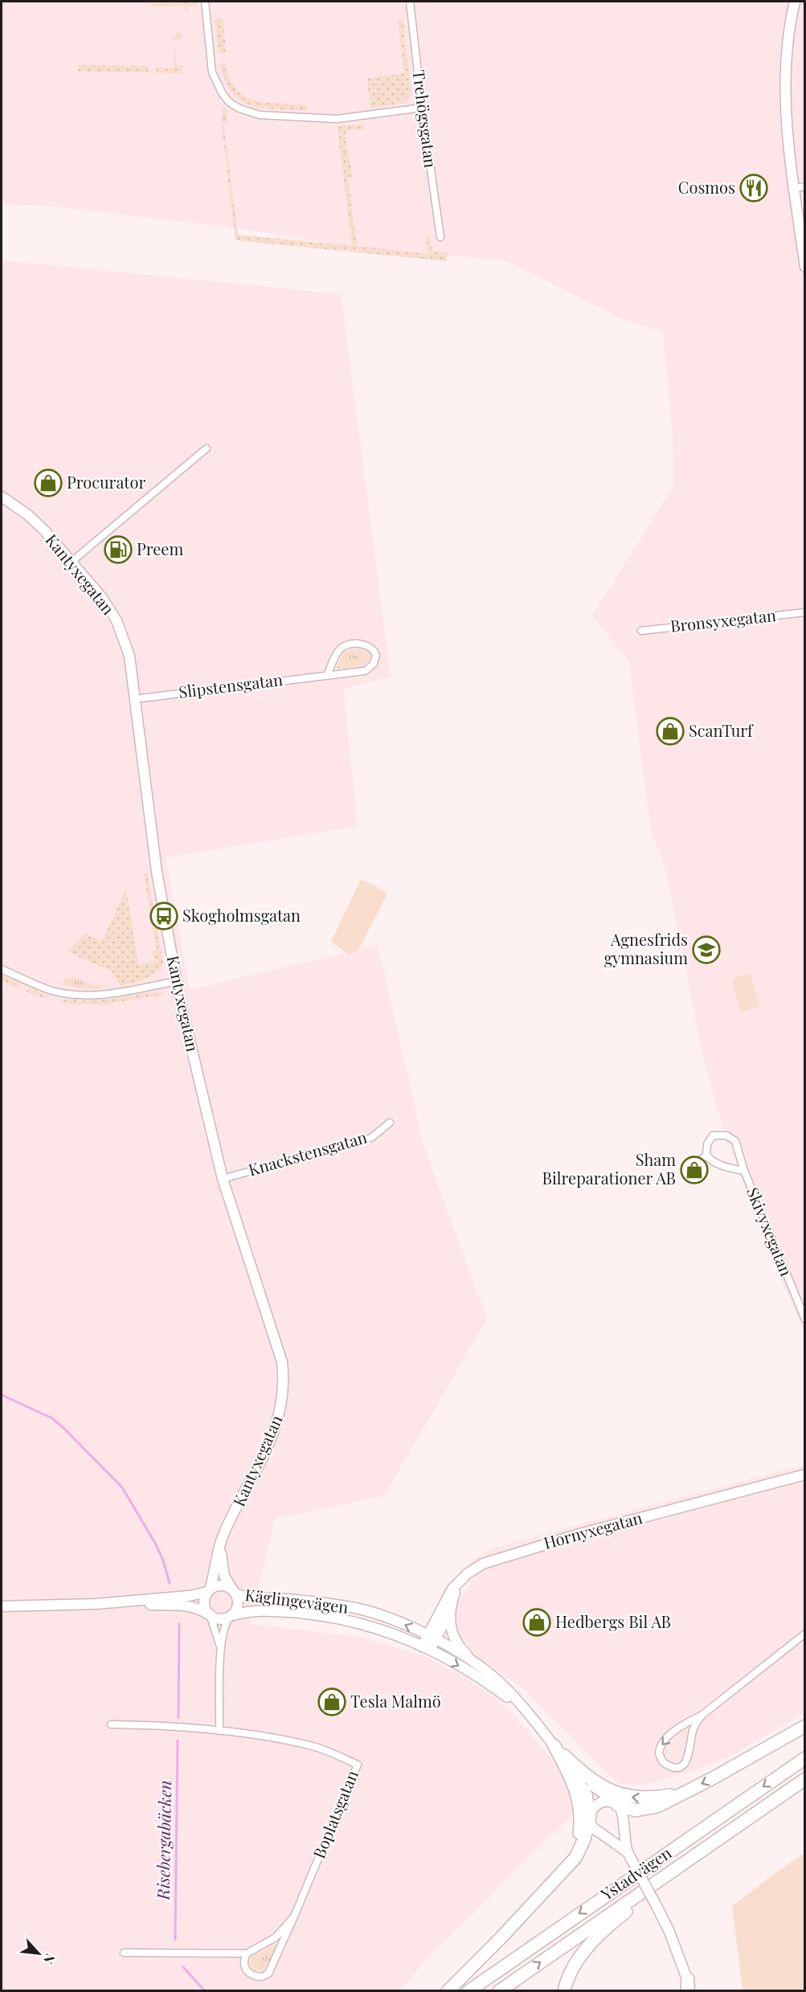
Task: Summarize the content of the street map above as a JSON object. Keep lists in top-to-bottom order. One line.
{"streets":{"highway":["Ystadvägen"],"street":["Trehögsgatan","Kantyxegatan","Bronsyxegatan","Slipstensgatan","Knackstensgatan","Skivyxegatan","Hornyxegatan","Käglingevägen","Boplatsgatan"]},"crossings":[["Kantyxegatan","Slipstensgatan"],["Kantyxegatan","Knackstensgatan"],["Kantyxegatan","Käglingevägen"],["Hornyxegatan","Käglingevägen"]],"water":["Risebergabäcken"],"places":{"restaurant":["Cosmos"],"shop":["Procurator","ScanTurf","Sham Bilreparationer AB","Hedbergs Bil AB","Tesla Malmö"],"fuel station":["Preem"],"bus stop":["Skogholmsgatan"],"school or university":["Agnesfrids gymnasium"]},"north":"bottom right"}
